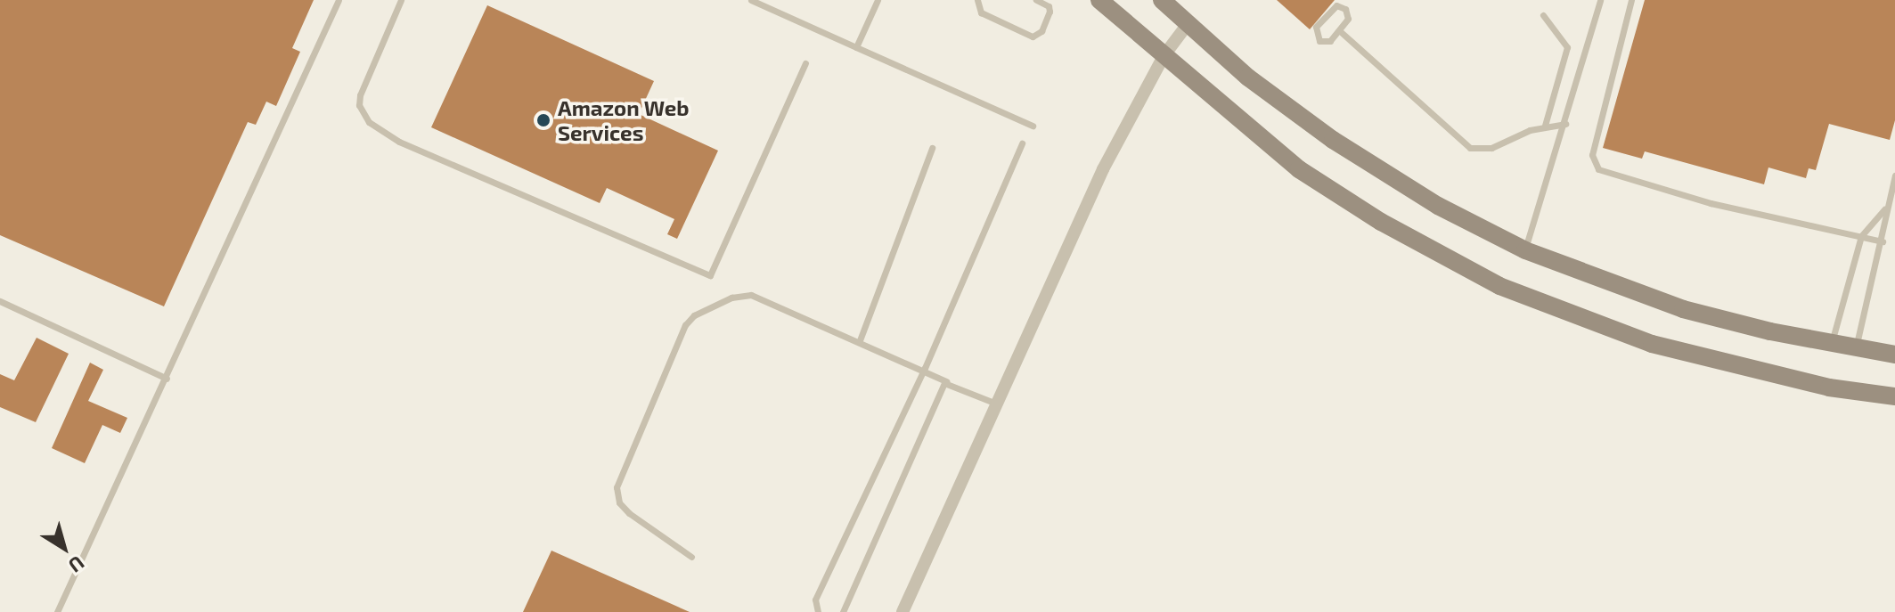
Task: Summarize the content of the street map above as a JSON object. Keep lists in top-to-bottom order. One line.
{"places":["Amazon Web Services"],"north":"bottom right"}
